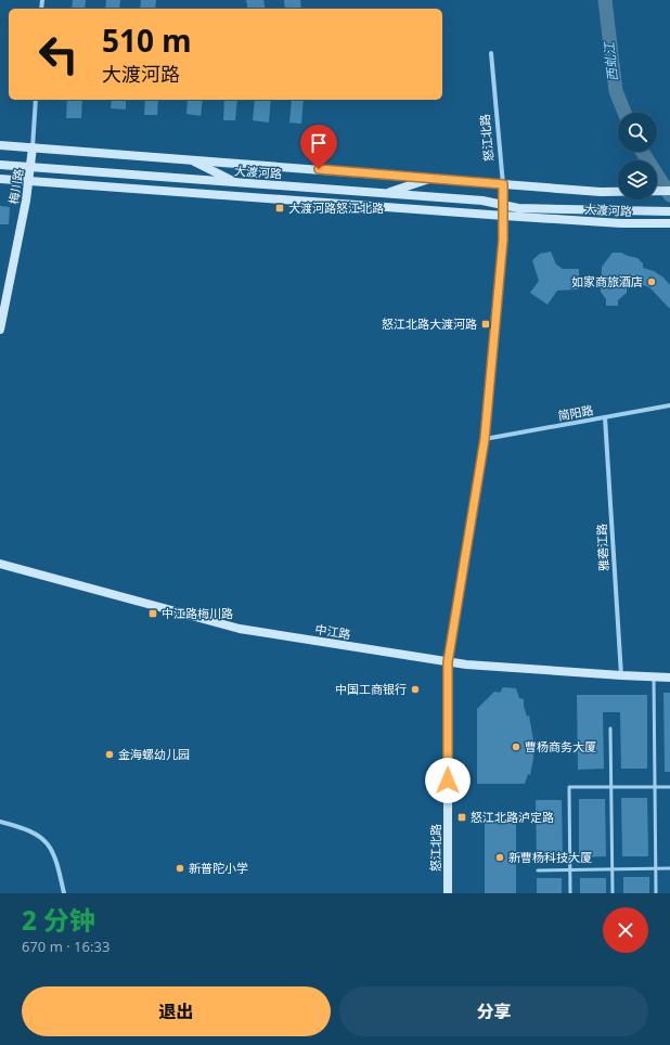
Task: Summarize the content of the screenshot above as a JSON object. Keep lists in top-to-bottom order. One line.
{"streets":{"main road":["怒江北路","大渡河路","梅川路","中江路"],"street":["简阳路","雅砻江路"]},"crossings":[["怒江北路","大渡河路"],["怒江北路","简阳路"],["怒江北路","中江路"],["大渡河路","梅川路"],["简阳路","雅砻江路"],["雅砻江路","中江路"]],"water":["西虬江"],"places":{"transit":["大渡河路怒江北路","怒江北路大渡河路","中江路梅川路","怒江北路泸定路"],"other":["如家商旅酒店","中国工商银行","曹杨商务大厦","金海螺幼儿园","新曹杨科技大厦","新普陀小学"]},"page":{"turn":["510 m","大渡河路"],"heading":["2 分钟","670 m · 16:33"],"buttons":["退出","分享"]}}
